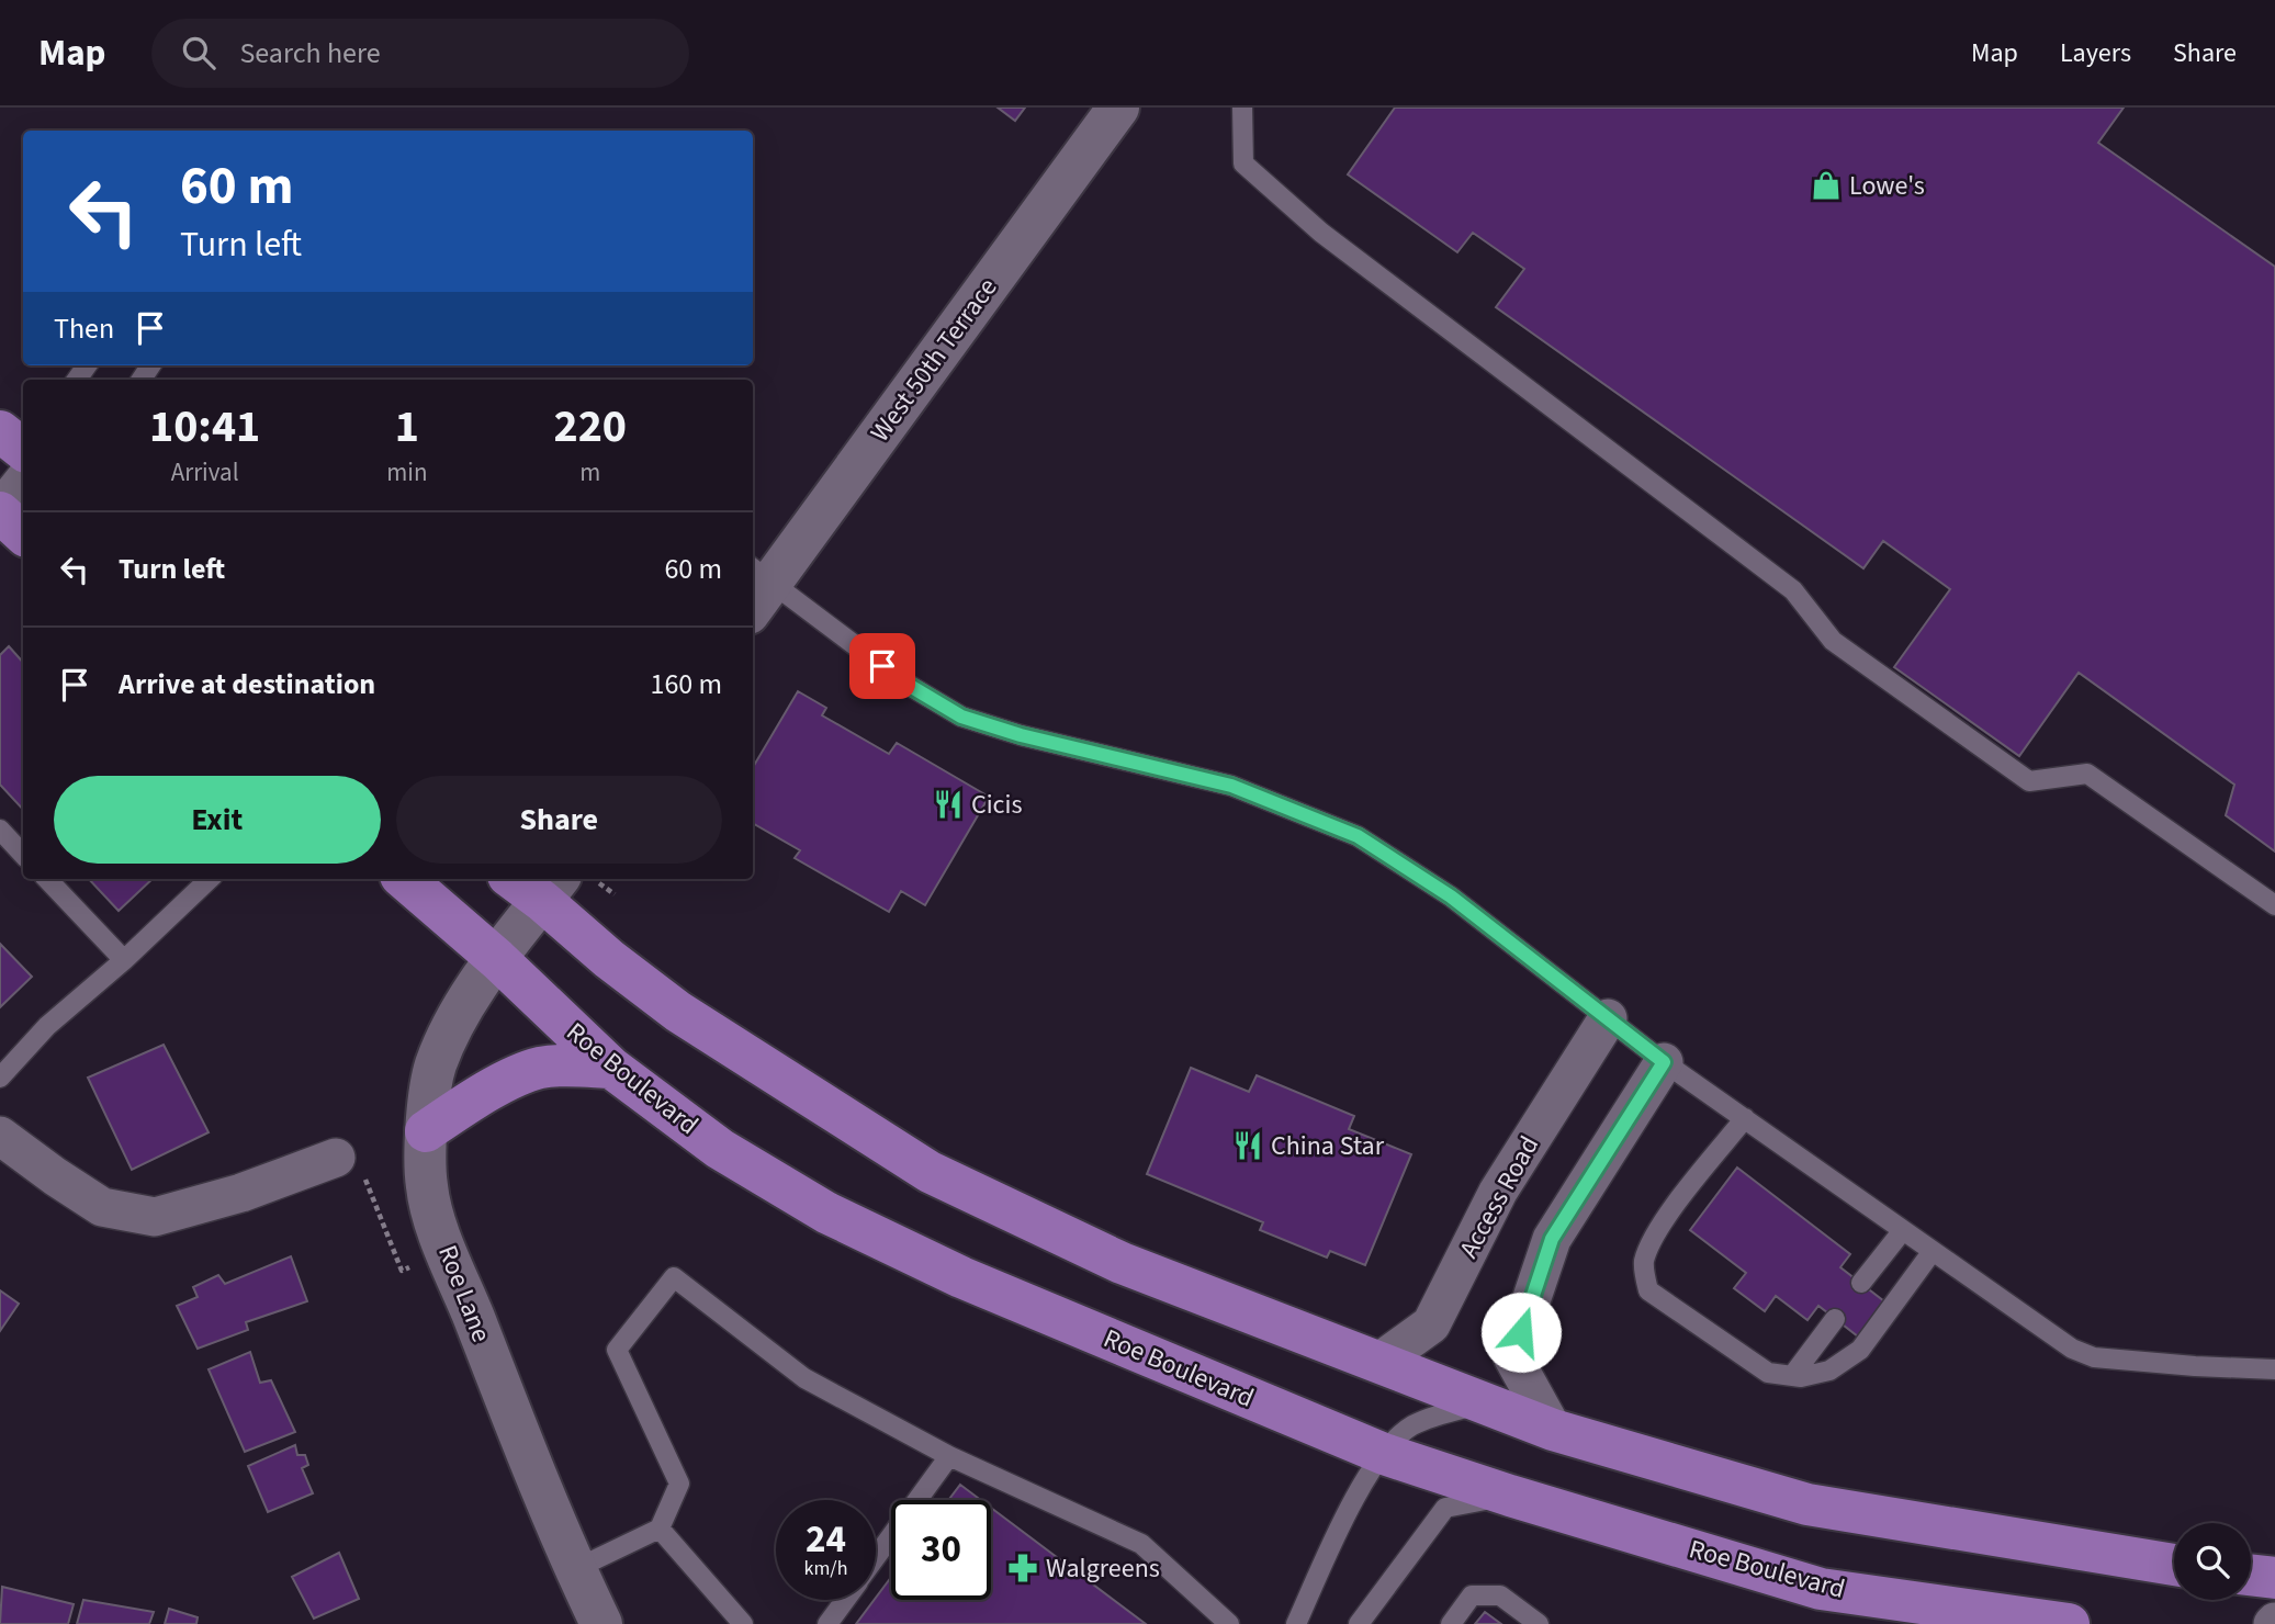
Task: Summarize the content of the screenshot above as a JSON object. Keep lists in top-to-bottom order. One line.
{"streets":{"main road":["Roe Boulevard"],"street":["West 50th Terrace","Access Road","Roe Lane"]},"crossings":[["Roe Boulevard","Roe Lane"]],"places":{"shop":["Lowe's"],"restaurant":["Cicis","China Star"],"pharmacy":["Walgreens"]},"page":{"header":"Map","search":"Search here","nav":["Map","Layers","Share"],"turn":["60 m","Turn left"],"then":"Then","eta":["10:41","Arrival","1","min","220","m"],"list":[{"name":"Turn left","value":"60 m"},{"name":"Arrive at destination","value":"160 m"}],"buttons":["Exit","Share"],"speed":"24 km/h","limit":"30"}}
